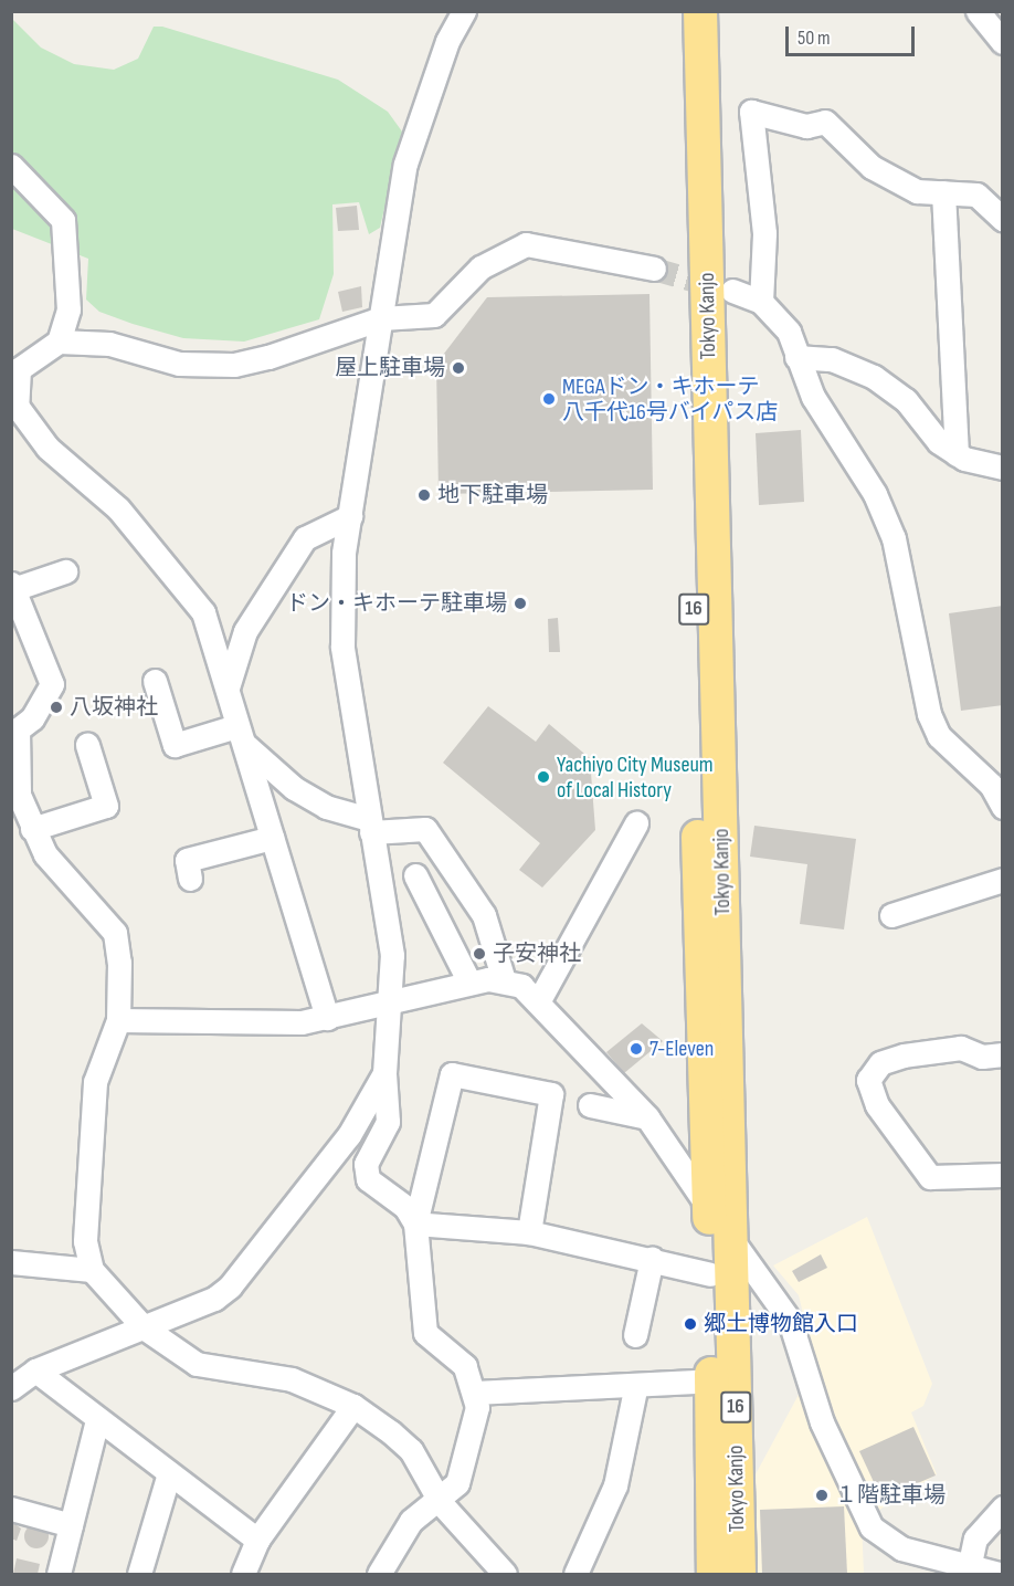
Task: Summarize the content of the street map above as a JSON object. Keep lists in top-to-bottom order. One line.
{"streets":{"highway":["Tokyo Kanjo","16"]},"places":["屋上駐車場","MEGAドン・キホーテ 八千代16号バイパス店","地下駐車場","ドン・キホーテ駐車場","八坂神社","Yachiyo City Museum of Local History","子安神社","7-Eleven","郷土博物館入口","１階駐車場"],"scale_bar":"50 m"}
